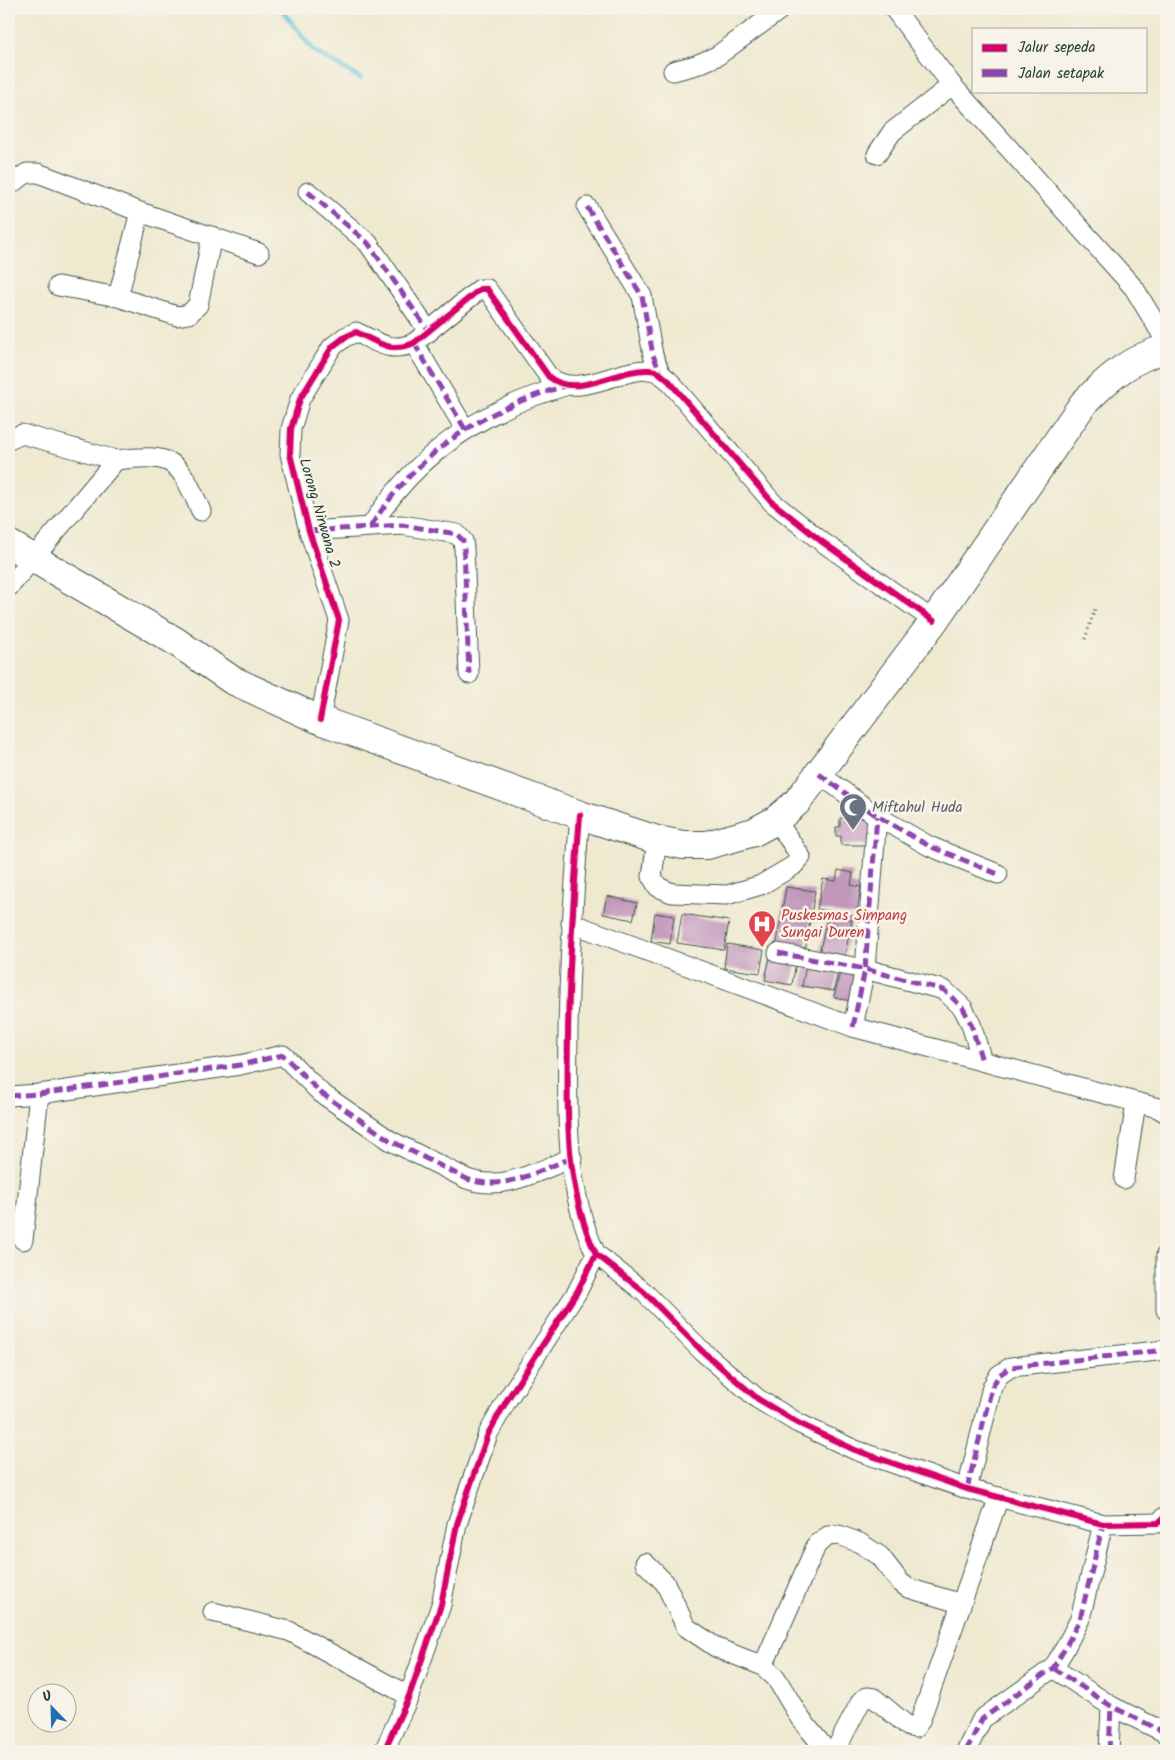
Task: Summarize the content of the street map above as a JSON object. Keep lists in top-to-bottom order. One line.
{"streets":{"street":["Lorong Nirwana 2"]},"places":{"mosque":["Miftahul Huda"],"hospital":["Puskesmas Simpang Sungai Duren"]},"legend":["Jalur sepeda","Jalan setapak"],"north":"top left"}
